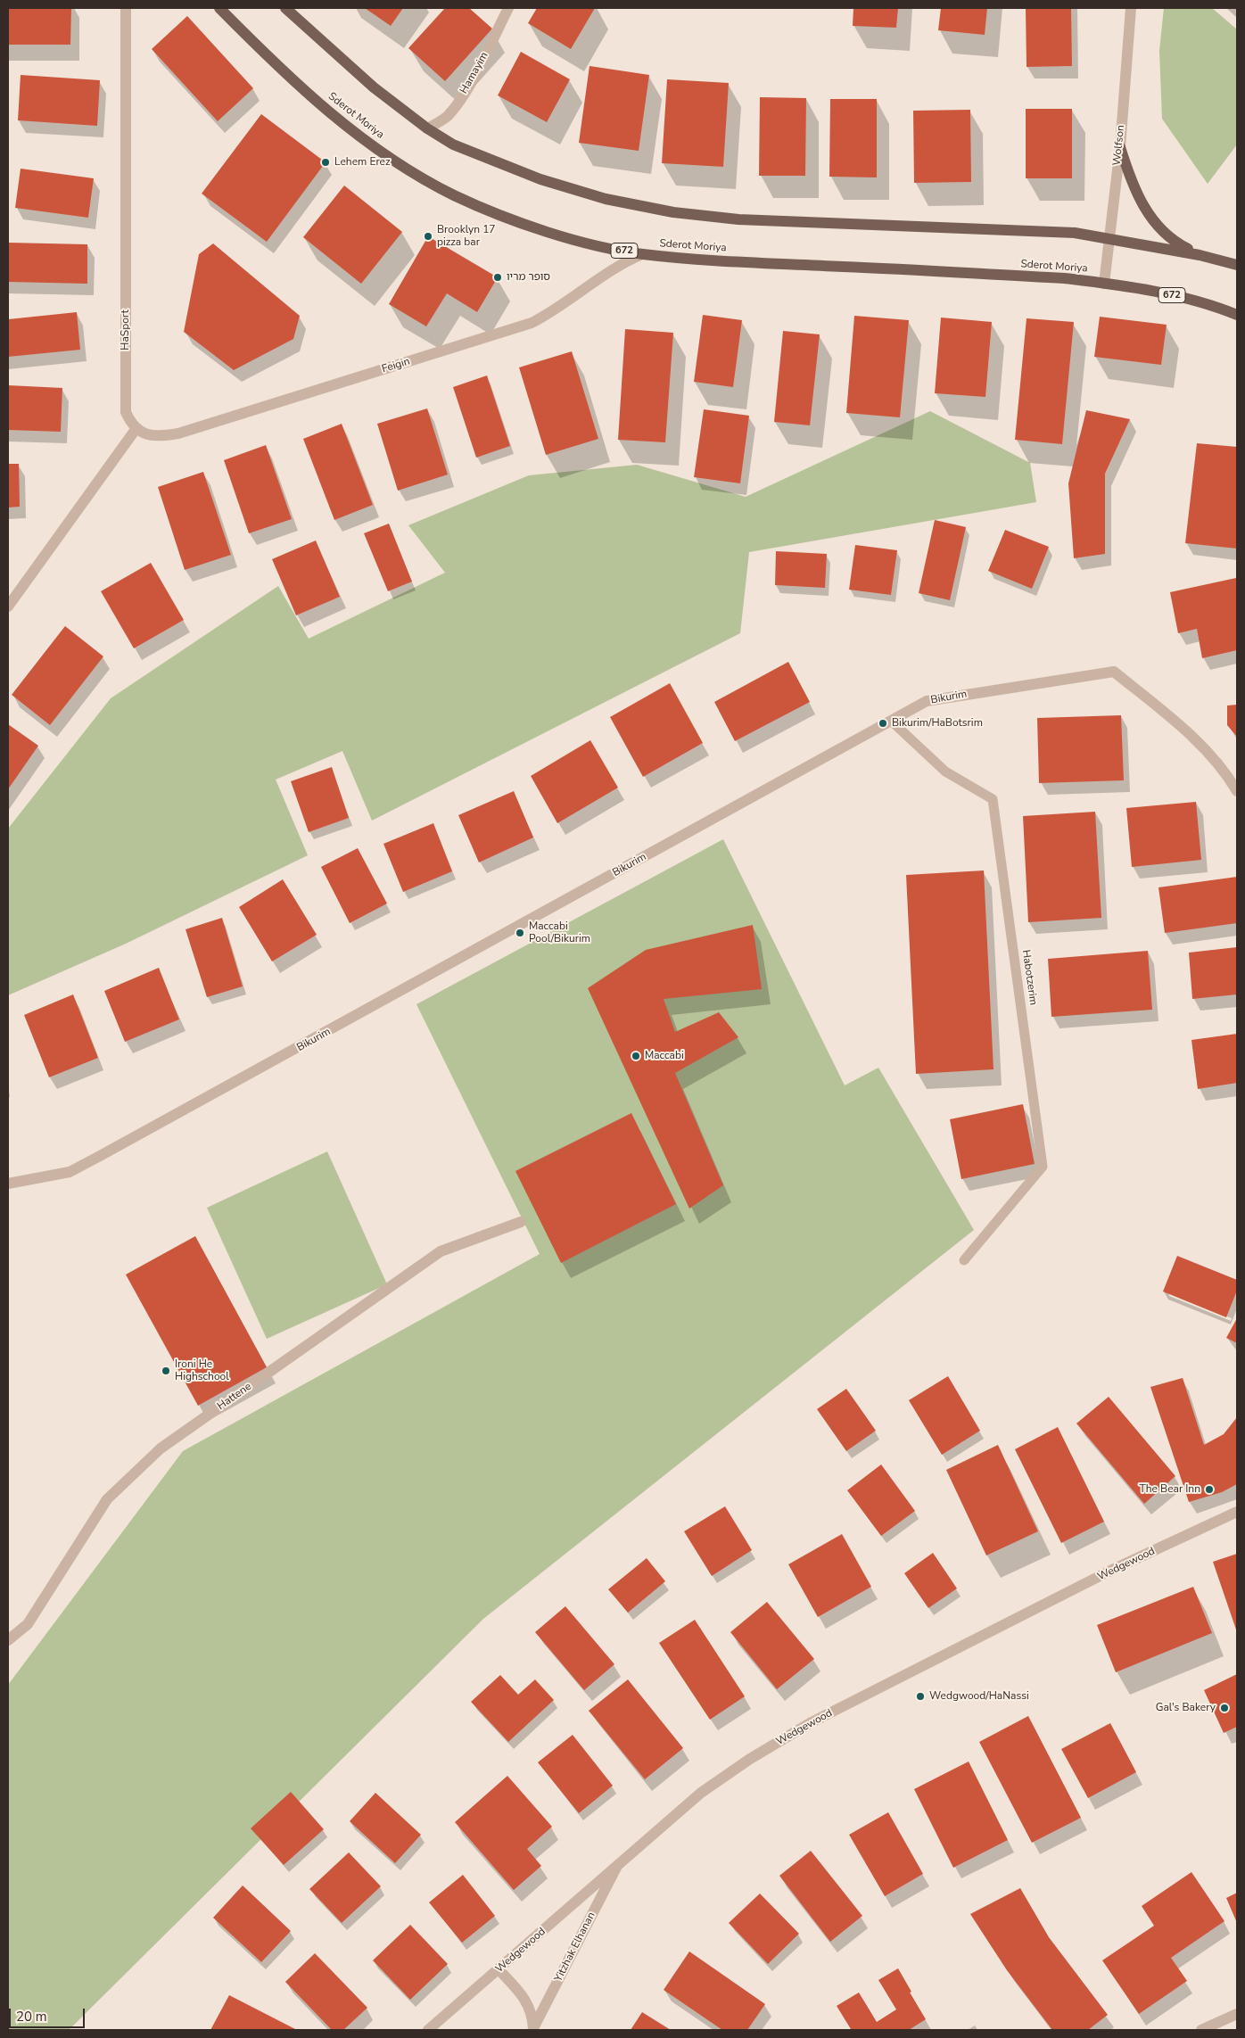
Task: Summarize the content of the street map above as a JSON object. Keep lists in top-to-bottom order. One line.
{"streets":{"main road":["Sderot Moriya","672"],"street":["Hamayim","Wolfson","HaSport","Feigin","Bikurim","Hattene","Wedgewood","Yitzhak Elhanan"],"lane":["Habotzerim"]},"crossings":[["Sderot Moriya","Wolfson"],["Sderot Moriya","Feigin"],["HaSport","Feigin"],["Bikurim","Habotzerim"],["Wedgewood","Yitzhak Elhanan"]],"places":["Lehem Erez","Brooklyn 17 pizza bar","סופר מריו","Bikurim/HaBotsrim","Maccabi Pool/Bikurim","Maccabi","Ironi He Highschool","The Bear Inn","Wedgwood/HaNassi","Gal's Bakery"],"scale_bar":"20 m"}
